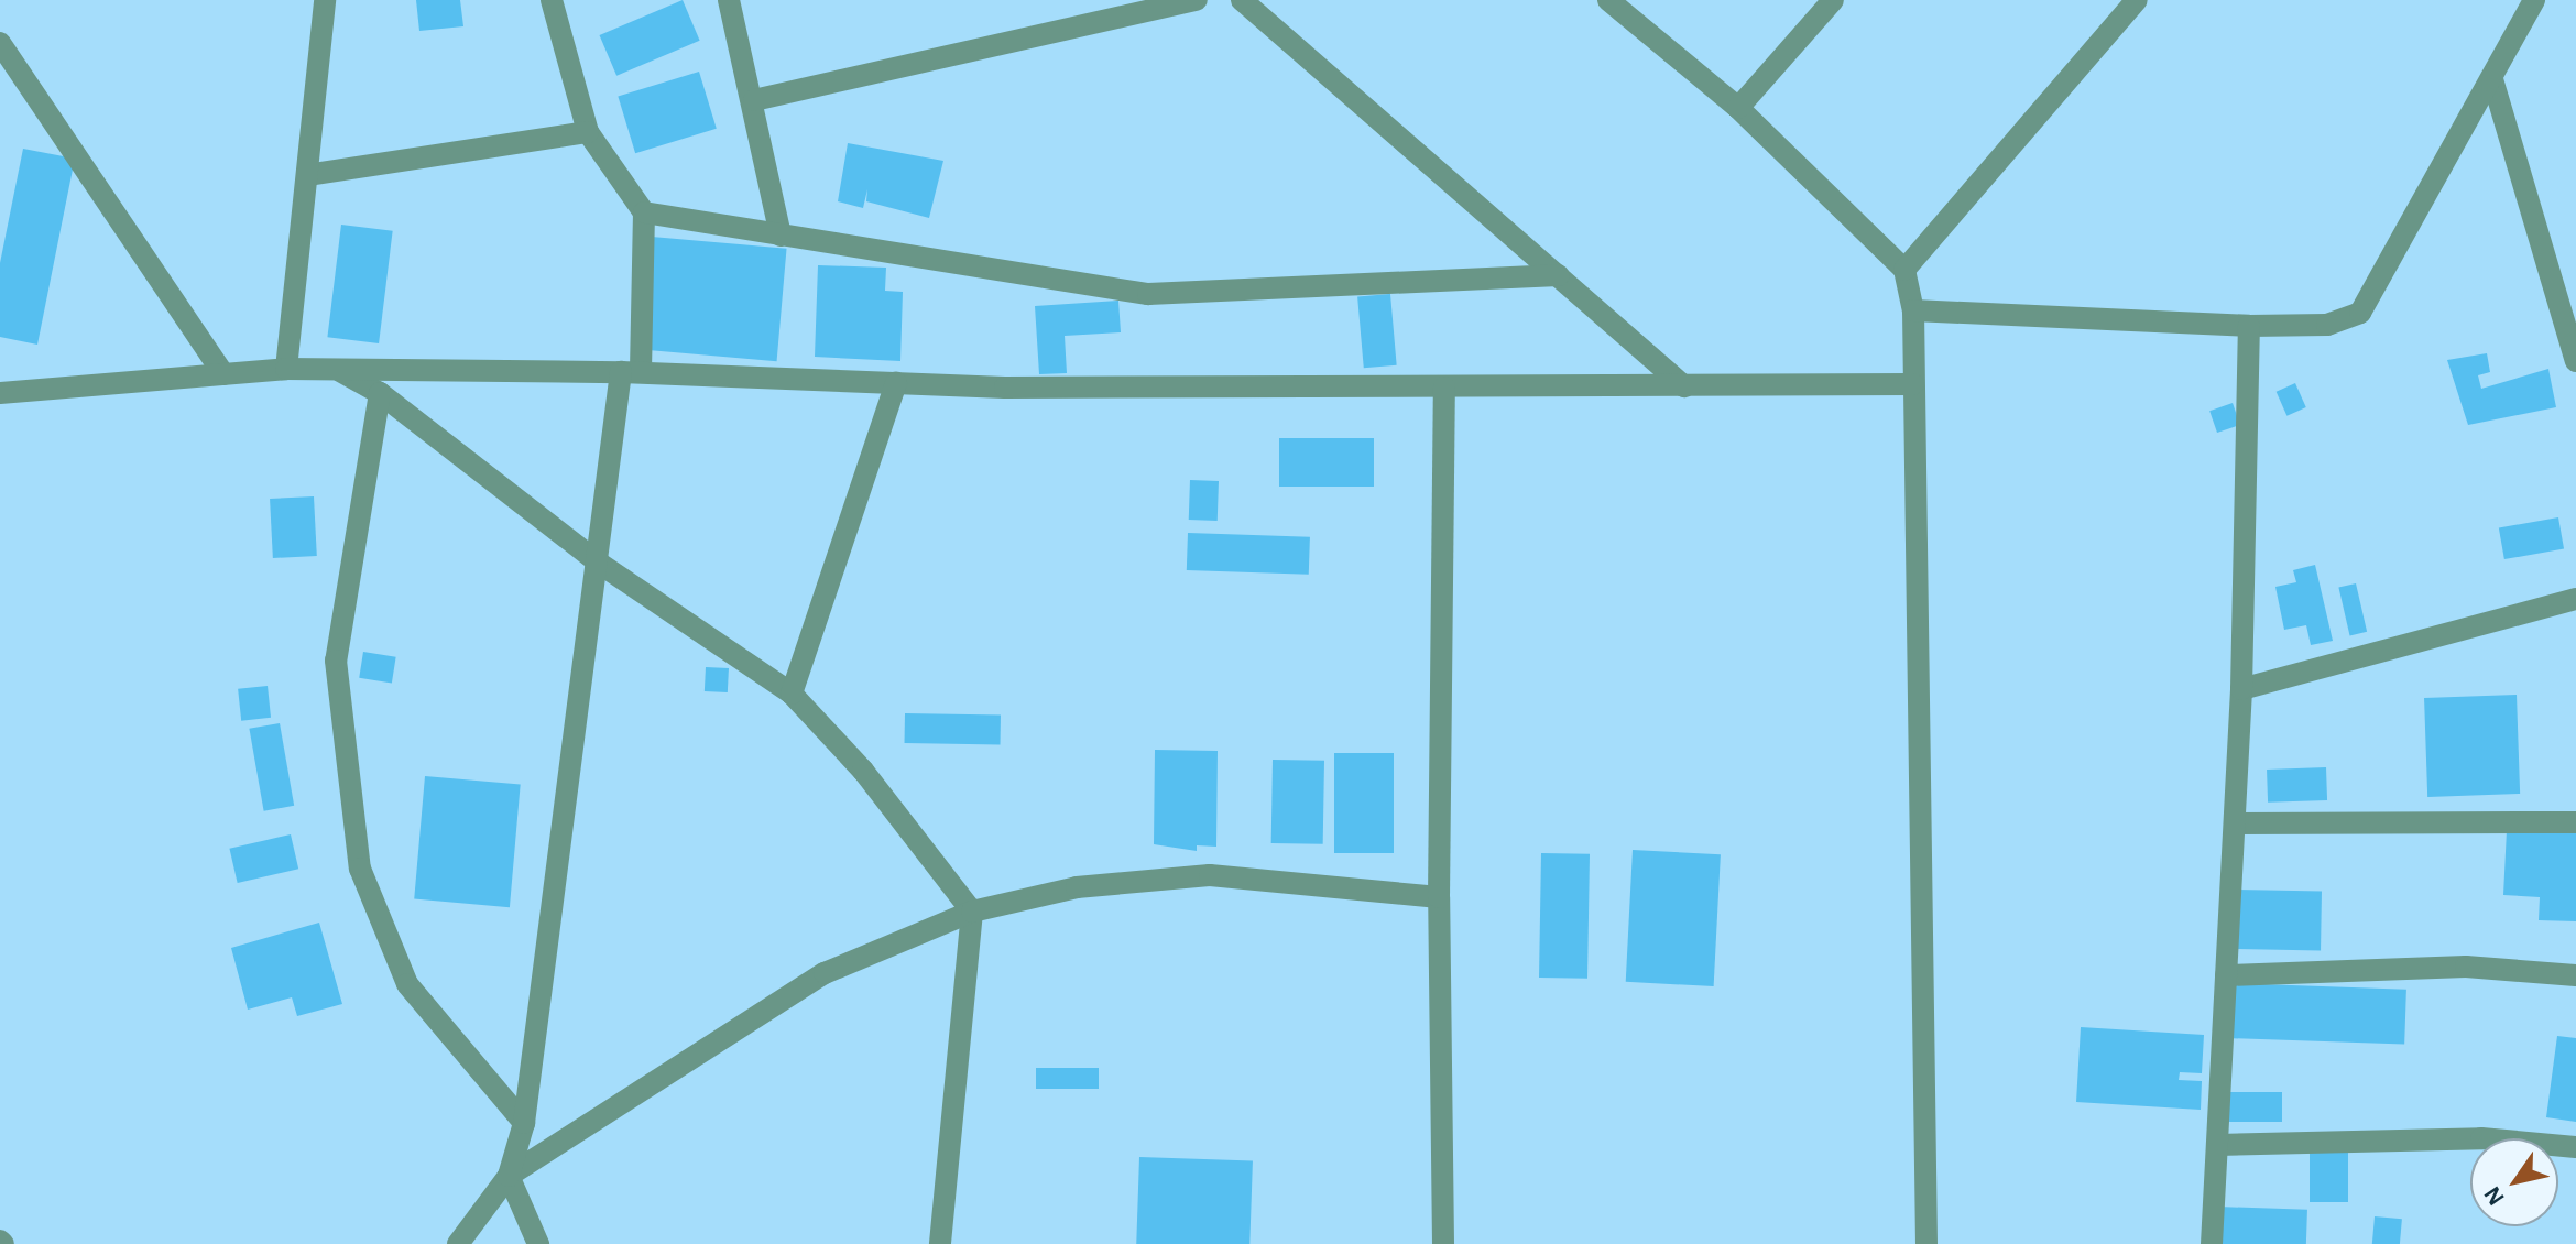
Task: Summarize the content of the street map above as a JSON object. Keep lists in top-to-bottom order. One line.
{"north":"bottom left"}
